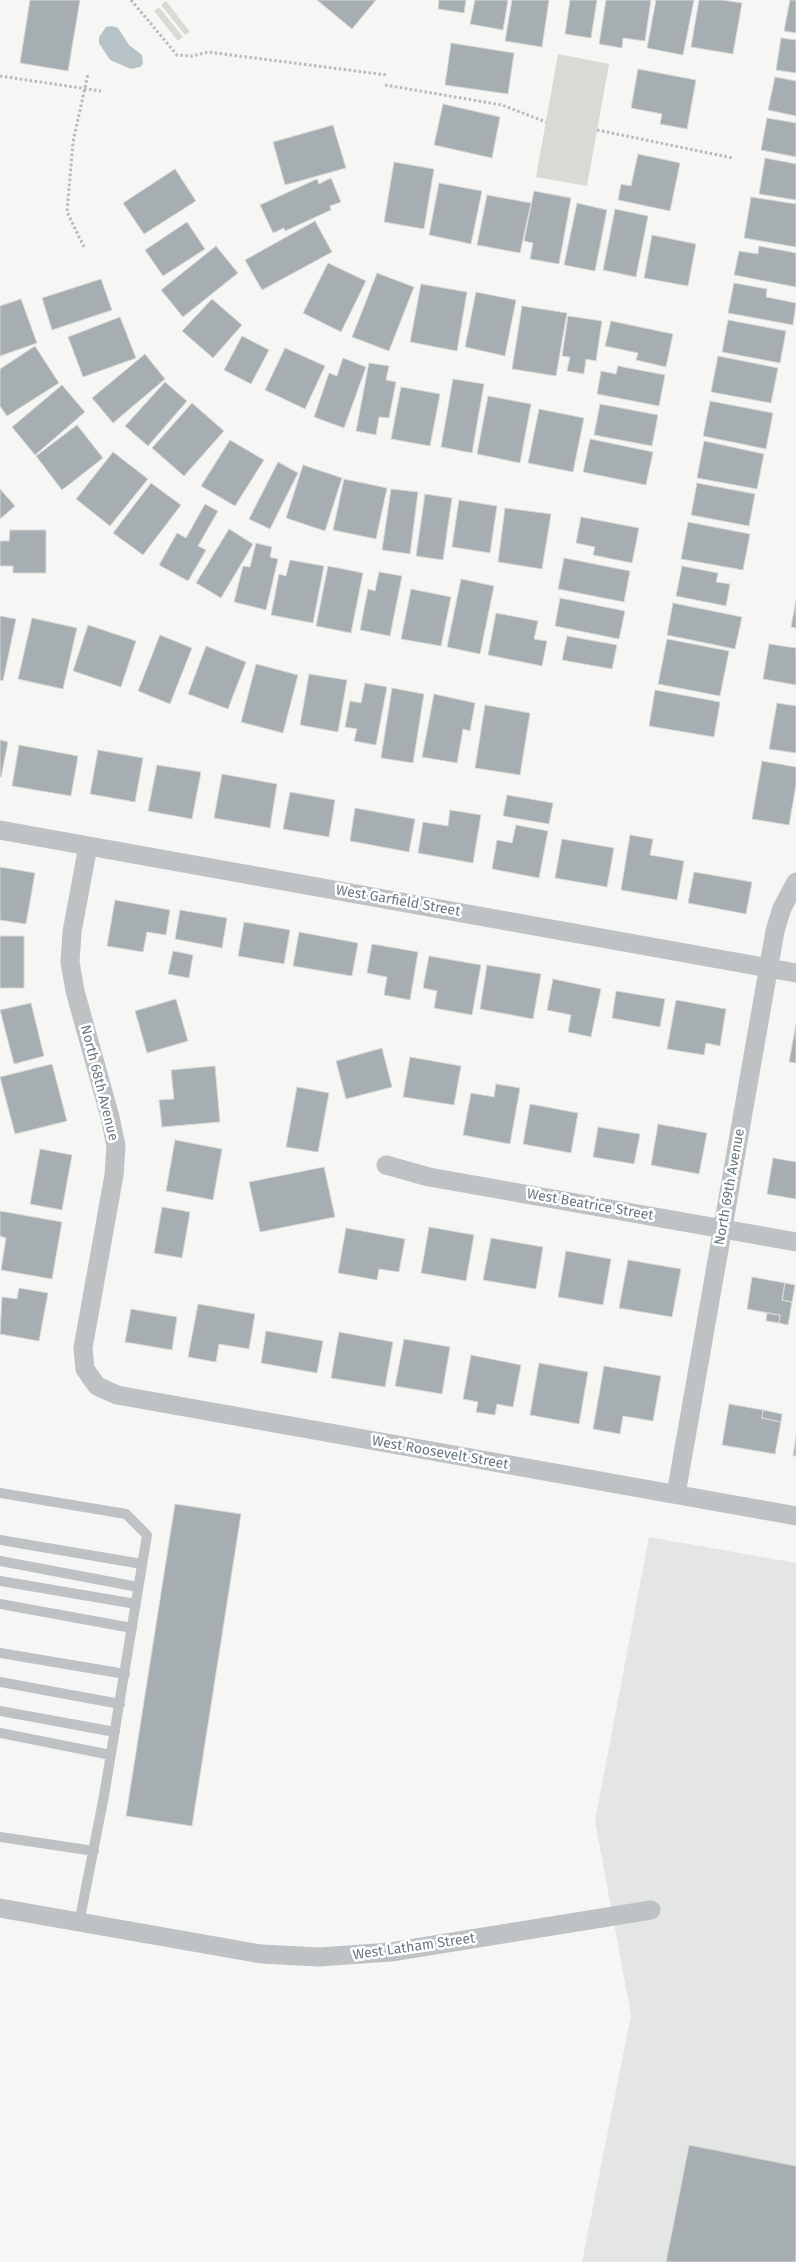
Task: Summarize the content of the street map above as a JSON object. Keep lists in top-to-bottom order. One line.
{"streets":{"street":["West Garfield Street","North 68th Avenue","North 69th Avenue","West Beatrice Street","West Roosevelt Street","West Latham Street"]},"crossings":[["West Garfield Street","North 68th Avenue"],["West Garfield Street","North 69th Avenue"],["North 68th Avenue","West Roosevelt Street"],["North 69th Avenue","West Beatrice Street"],["North 69th Avenue","West Roosevelt Street"]]}
